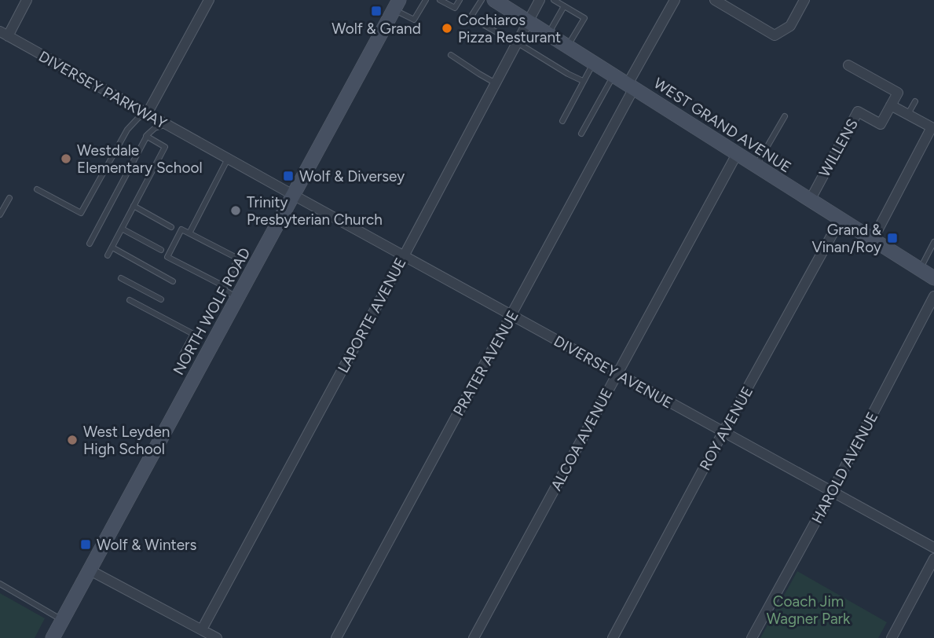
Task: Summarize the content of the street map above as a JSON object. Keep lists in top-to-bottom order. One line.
{"streets":{"main road":["WEST GRAND AVENUE","NORTH WOLF ROAD"],"street":["DIVERSEY PARKWAY","WILLENS","LAPORTE AVENUE","PRATER AVENUE","DIVERSEY AVENUE","ROY AVENUE","ALCOA AVENUE","HAROLD AVENUE"]},"crossings":[["DIVERSEY PARKWAY","NORTH WOLF ROAD"],["DIVERSEY PARKWAY","DIVERSEY AVENUE"],["WEST GRAND AVENUE","WILLENS"],["WEST GRAND AVENUE","LAPORTE AVENUE"],["WEST GRAND AVENUE","PRATER AVENUE"],["WEST GRAND AVENUE","ROY AVENUE"],["WEST GRAND AVENUE","ALCOA AVENUE"],["NORTH WOLF ROAD","DIVERSEY AVENUE"],["LAPORTE AVENUE","DIVERSEY AVENUE"],["PRATER AVENUE","DIVERSEY AVENUE"],["DIVERSEY AVENUE","ROY AVENUE"],["DIVERSEY AVENUE","ALCOA AVENUE"],["DIVERSEY AVENUE","HAROLD AVENUE"]],"parks":["Coach Jim Wagner Park"],"places":{"transit":["Wolf & Grand","Wolf & Diversey","Grand & Vinan/Roy","Wolf & Winters"],"other":["Cochiaros Pizza Resturant","Westdale Elementary School","Trinity Presbyterian Church","West Leyden High School"]}}
